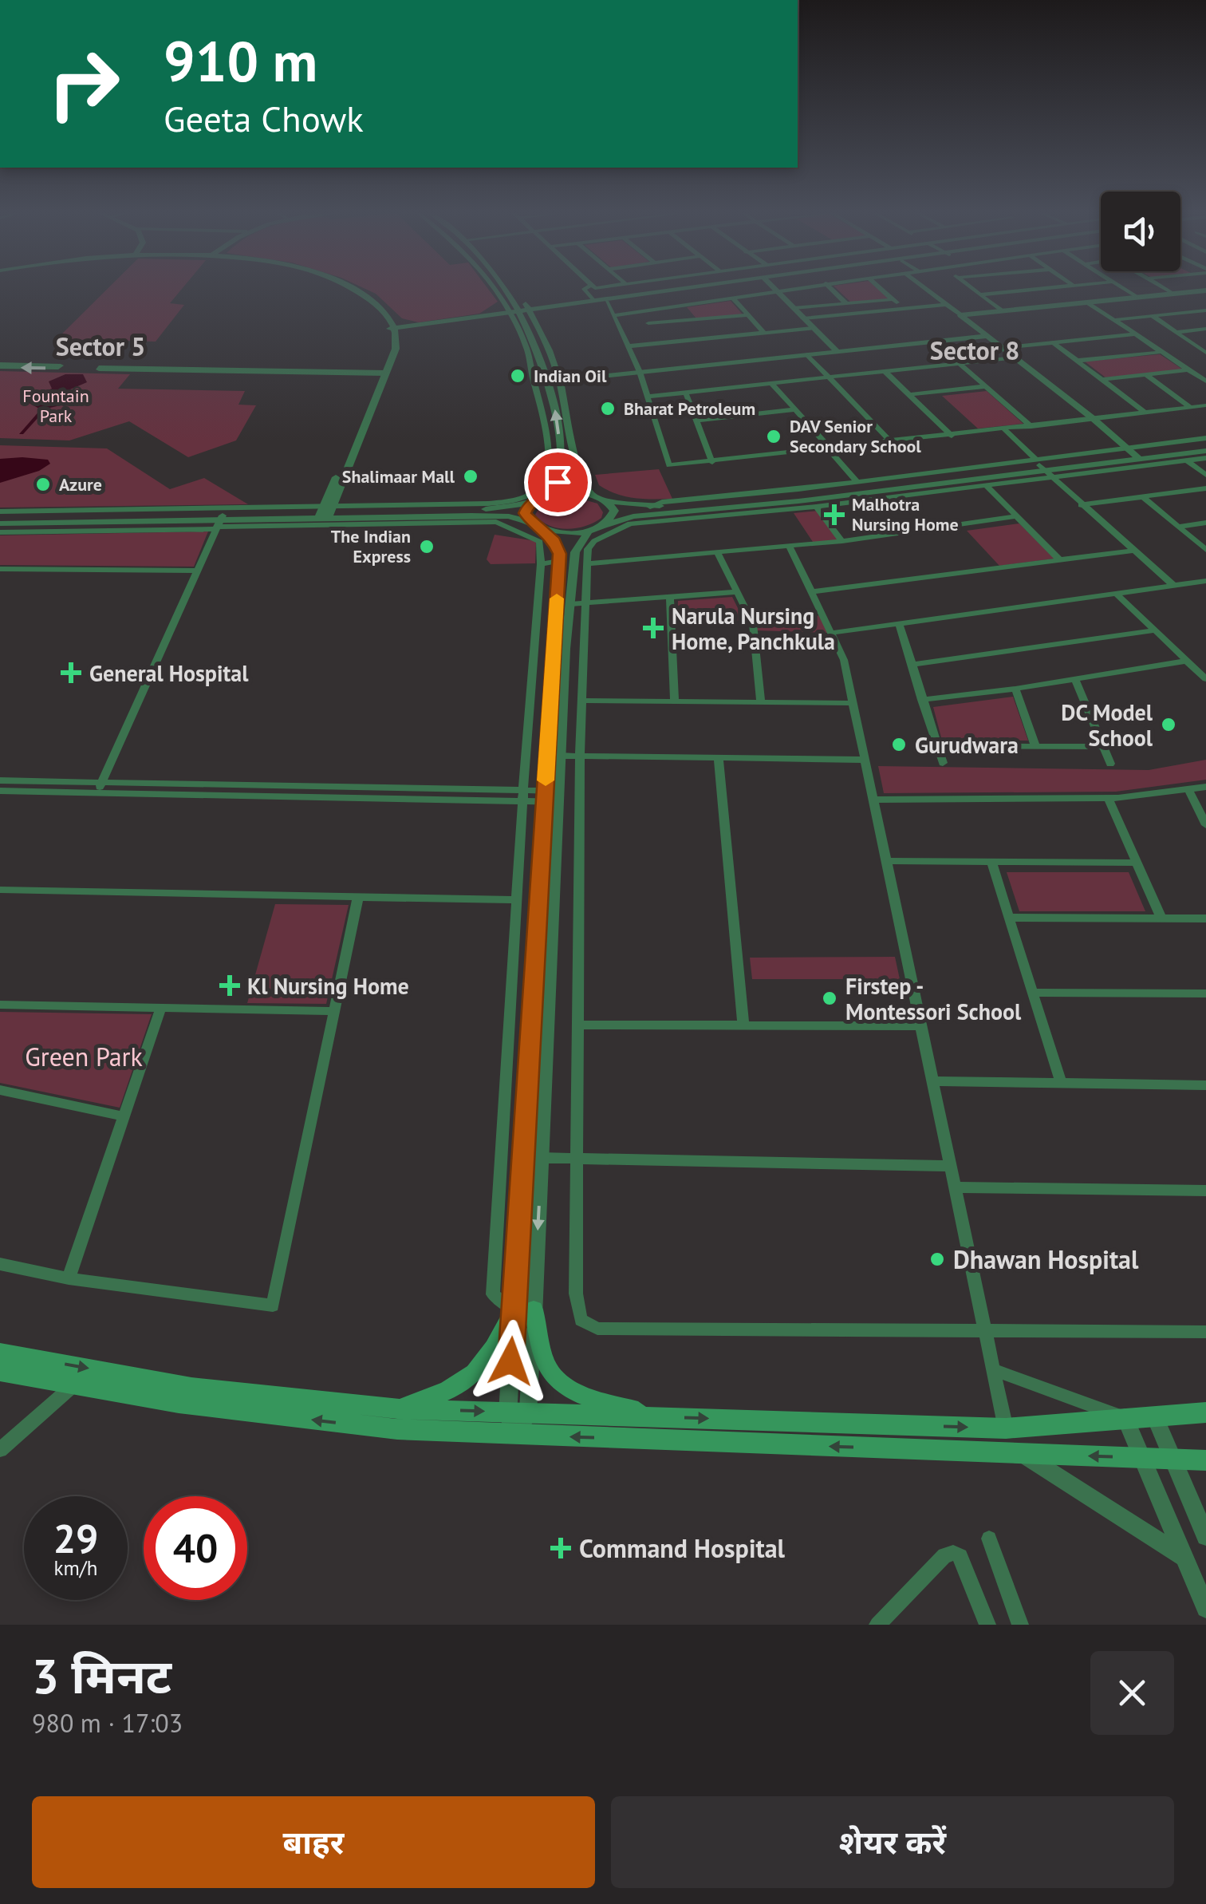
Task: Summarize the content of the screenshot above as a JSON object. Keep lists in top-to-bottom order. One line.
{"districts":["Sector 5","Sector 8"],"parks":["Fountain Park","Green Park"],"places":{"other":["Indian Oil","Bharat Petroleum","DAV Senior Secondary School","Shalimaar Mall","Azure","The Indian Express","DC Model School","Gurudwara","Firstep - Montessori School","Dhawan Hospital"],"health":["Malhotra Nursing Home","Narula Nursing Home, Panchkula","General Hospital","Kl Nursing Home","Command Hospital"]},"page":{"turn":["910 m","Geeta Chowk"],"speed":"29 km/h","limit":"40","heading":["3 मिनट","980 m · 17:03"],"buttons":["बाहर","शेयर करें"]}}
